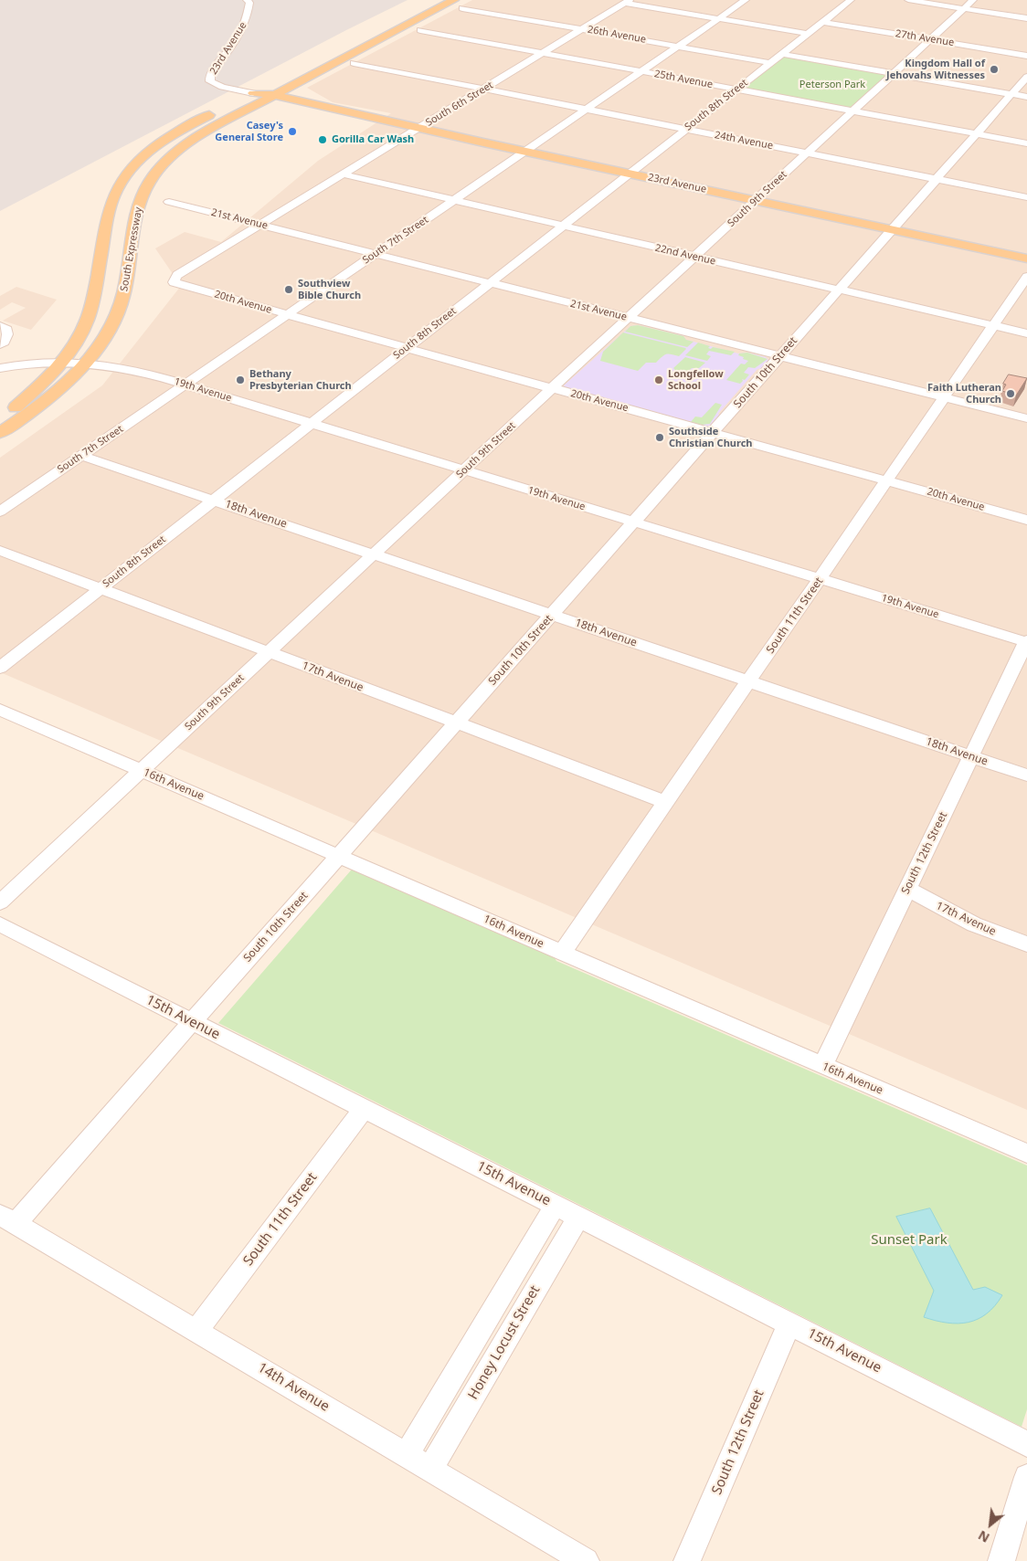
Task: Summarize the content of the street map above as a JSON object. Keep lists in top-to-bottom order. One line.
{"streets":{"main road":["23rd Avenue","South Expressway"],"street":["26th Avenue","27th Avenue","25th Avenue","South 6th Street","South 8th Street","24th Avenue","South 9th Street","21st Avenue","South 7th Street","22nd Avenue","20th Avenue","South 10th Street","19th Avenue","18th Avenue","South 11th Street","17th Avenue","16th Avenue","South 12th Street","15th Avenue","Honey Locust Street","14th Avenue"]},"crossings":[["26th Avenue","South 6th Street"],["26th Avenue","South 8th Street"],["26th Avenue","South 7th Street"],["27th Avenue","South 8th Street"],["27th Avenue","South 9th Street"],["23rd Avenue","South 6th Street"],["23rd Avenue","South 8th Street"],["23rd Avenue","South 9th Street"],["23rd Avenue","South 7th Street"],["23rd Avenue","South Expressway"],["23rd Avenue","South 10th Street"],["25th Avenue","South 6th Street"],["25th Avenue","South 8th Street"],["25th Avenue","South 9th Street"],["25th Avenue","South 7th Street"],["25th Avenue","South 10th Street"],["South 6th Street","24th Avenue"],["South 6th Street","21st Avenue"],["South 6th Street","22nd Avenue"],["South 6th Street","20th Avenue"],["South 8th Street","24th Avenue"],["South 8th Street","21st Avenue"],["South 8th Street","22nd Avenue"],["South 8th Street","20th Avenue"],["South 8th Street","19th Avenue"],["South 8th Street","18th Avenue"],["South 8th Street","17th Avenue"],["24th Avenue","South 9th Street"],["24th Avenue","South 7th Street"],["24th Avenue","South 10th Street"],["South 9th Street","21st Avenue"],["South 9th Street","22nd Avenue"],["South 9th Street","20th Avenue"],["South 9th Street","19th Avenue"],["South 9th Street","18th Avenue"],["South 9th Street","17th Avenue"],["South 9th Street","16th Avenue"],["21st Avenue","South 7th Street"],["21st Avenue","South 10th Street"],["21st Avenue","South 11th Street"],["South 7th Street","22nd Avenue"],["South 7th Street","20th Avenue"],["South 7th Street","19th Avenue"],["South 7th Street","18th Avenue"],["South Expressway","19th Avenue"],["22nd Avenue","South 10th Street"],["22nd Avenue","South 11th Street"],["20th Avenue","South 10th Street"],["20th Avenue","South 11th Street"],["South 10th Street","19th Avenue"],["South 10th Street","18th Avenue"],["South 10th Street","17th Avenue"],["South 10th Street","16th Avenue"],["South 10th Street","15th Avenue"],["South 10th Street","14th Avenue"],["19th Avenue","South 11th Street"],["19th Avenue","South 12th Street"],["18th Avenue","South 11th Street"],["18th Avenue","South 12th Street"],["South 11th Street","17th Avenue"],["South 11th Street","16th Avenue"],["South 11th Street","15th Avenue"],["South 11th Street","14th Avenue"],["17th Avenue","South 12th Street"],["16th Avenue","South 12th Street"],["South 12th Street","15th Avenue"],["15th Avenue","Honey Locust Street"],["Honey Locust Street","14th Avenue"]],"parks":["Peterson Park","Sunset Park"],"places":["Kingdom Hall of Jehovahs Witnesses","Casey's General Store","Gorilla Car Wash","Southview Bible Church","Bethany Presbyterian Church","Longfellow School","Faith Lutheran Church","Southside Christian Church"],"north":"bottom left"}
